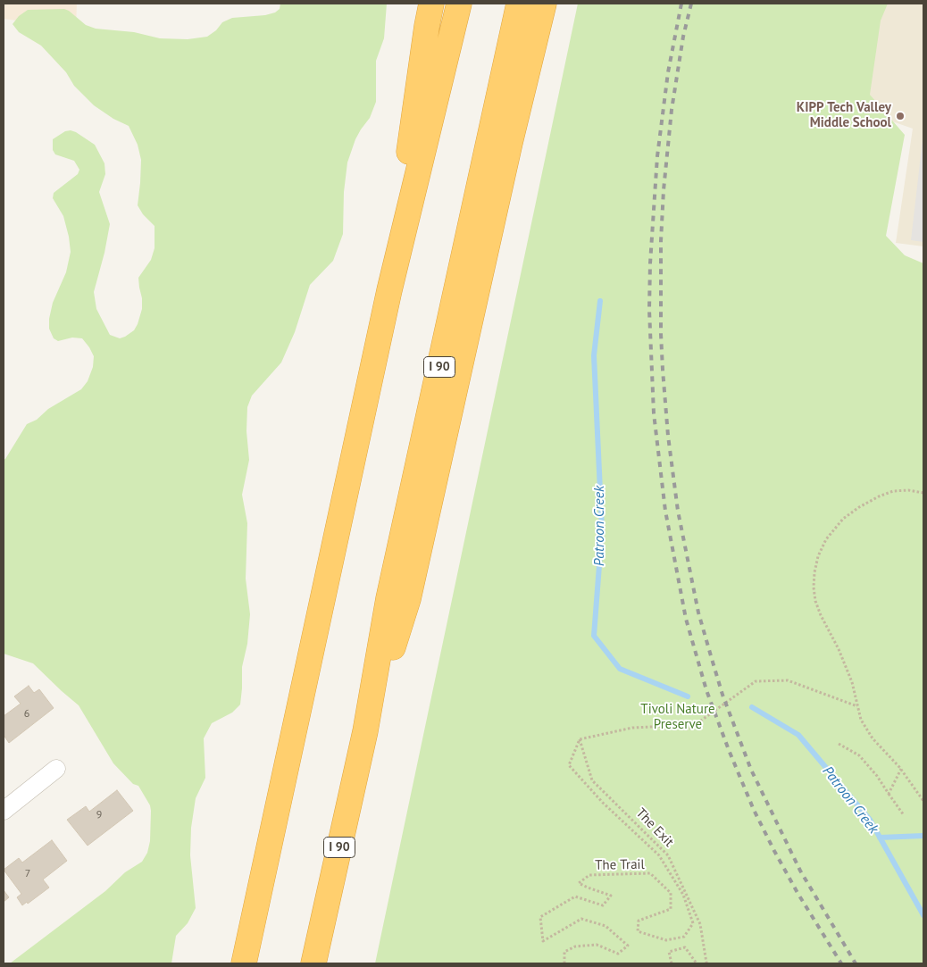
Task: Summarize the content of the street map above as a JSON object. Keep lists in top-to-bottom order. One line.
{"streets":{"highway":["I 90"],"path":["The Exit","The Trail"]},"crossings":[["The Exit","The Trail"]],"water":["Patroon Creek"],"parks":["Tivoli Nature Preserve"],"places":["KIPP Tech Valley Middle School"],"house_numbers":["6","9","7"]}
